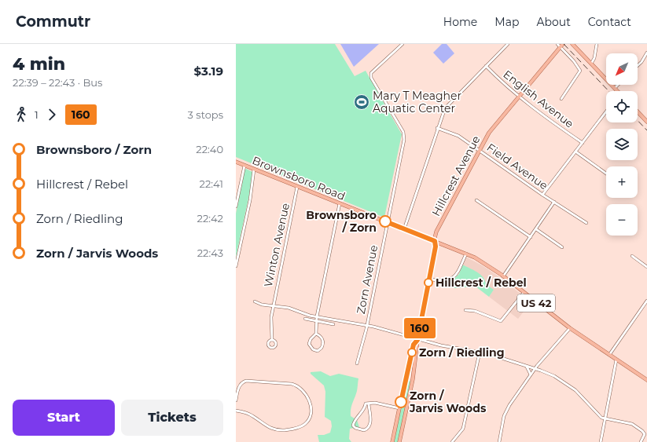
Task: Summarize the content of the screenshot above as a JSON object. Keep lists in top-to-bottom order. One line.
{"streets":{"main road":["Hillcrest Avenue","Brownsboro Road","US 42"],"street":["English Avenue","Field Avenue","Winton Avenue","Zorn Avenue"]},"crossings":[["English Avenue","Hillcrest Avenue"],["Field Avenue","Hillcrest Avenue"],["Hillcrest Avenue","Brownsboro Road"],["Hillcrest Avenue","Zorn Avenue"],["Brownsboro Road","Winton Avenue"],["Brownsboro Road","Zorn Avenue"]],"places":{"sports":["Mary T Meagher Aquatic Center"],"other":["Brownsboro / Zorn","Hillcrest / Rebel","Zorn / Riedling","Zorn / Jarvis Woods"]},"lines":["bus line 160"],"north":"bottom left","page":{"header":"Commutr","nav":["Home","Map","About","Contact"],"heading":["4 min","22:39 – 22:43 · Bus","$3.19"],"on_map":"160","map_buttons":["+","−"],"legs":["1","160","3 stops"],"list":[{"name":"Brownsboro / Zorn","value":"22:40"},{"name":"Hillcrest / Rebel","value":"22:41"},{"name":"Zorn / Riedling","value":"22:42"},{"name":"Zorn / Jarvis Woods","value":"22:43"}],"buttons":["Start","Tickets"]}}
